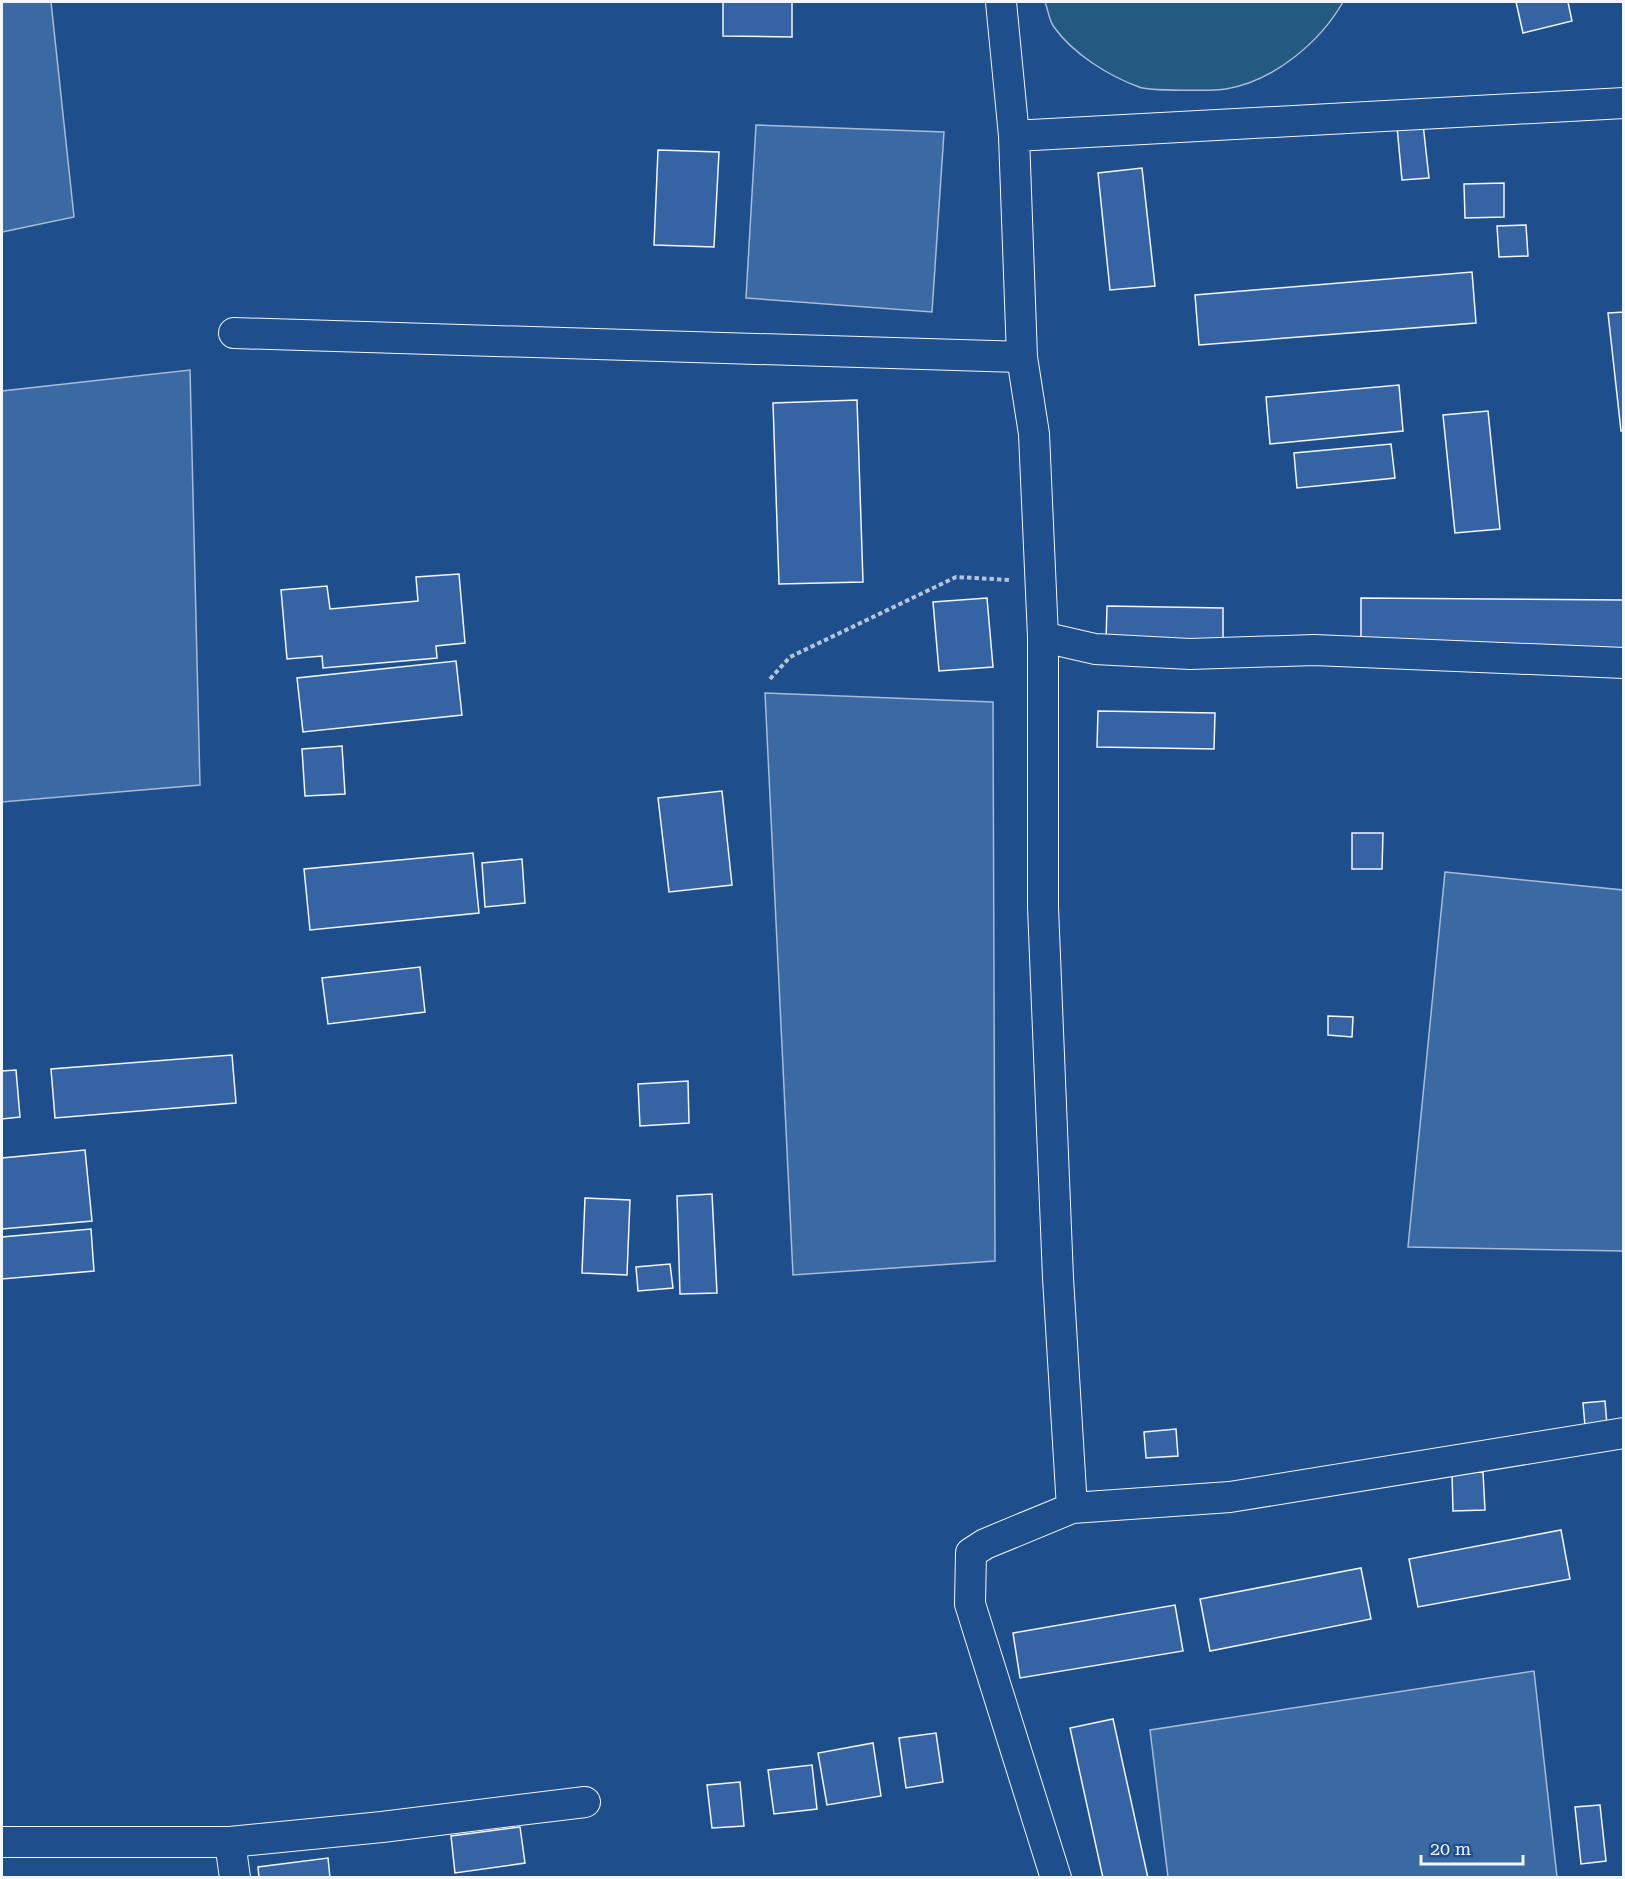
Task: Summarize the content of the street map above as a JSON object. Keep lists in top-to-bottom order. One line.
{"scale_bar":"20 m"}
